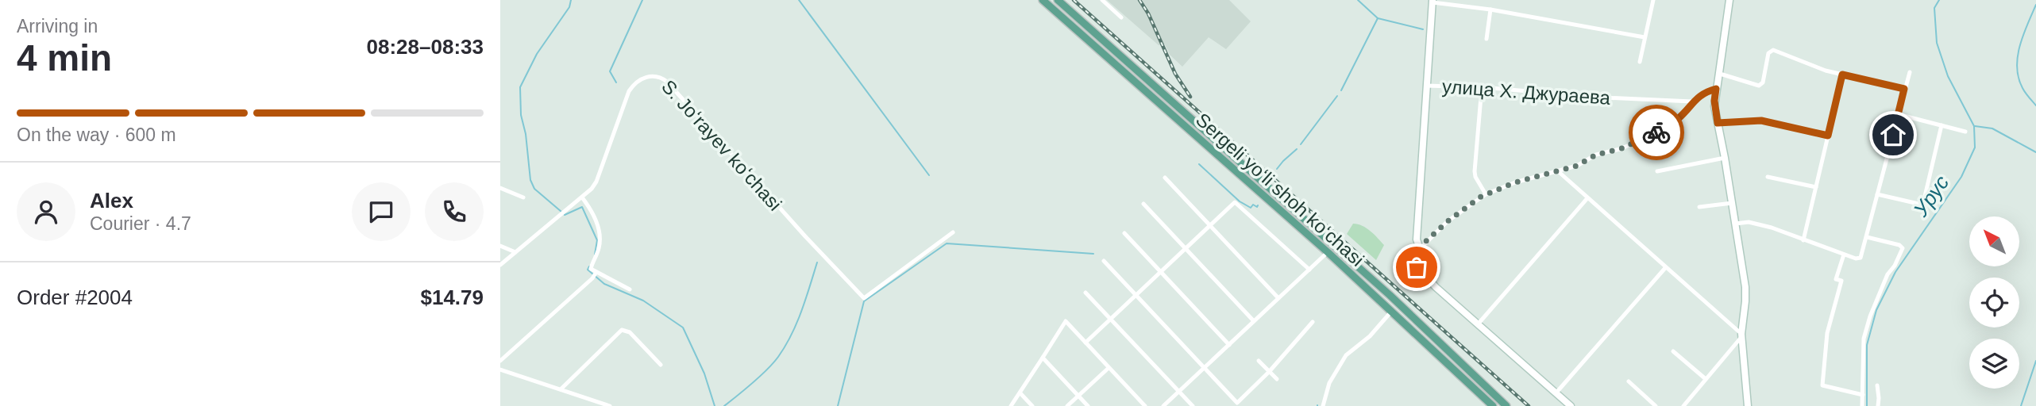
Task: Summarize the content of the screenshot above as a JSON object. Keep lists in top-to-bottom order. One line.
{"streets":{"main road":["Sergeli yo‘li shoh ko‘chasi"],"street":["улица Х. Джураева","S. Joʻrayev koʻchasi"]},"water":["Урус"],"north":"top left","page":{"heading":["4 min","Arriving in","08:28–08:33"],"panel":["Alex","Courier · 4.7","Order #2004","$14.79"],"bar":"On the way · 600 m"}}
